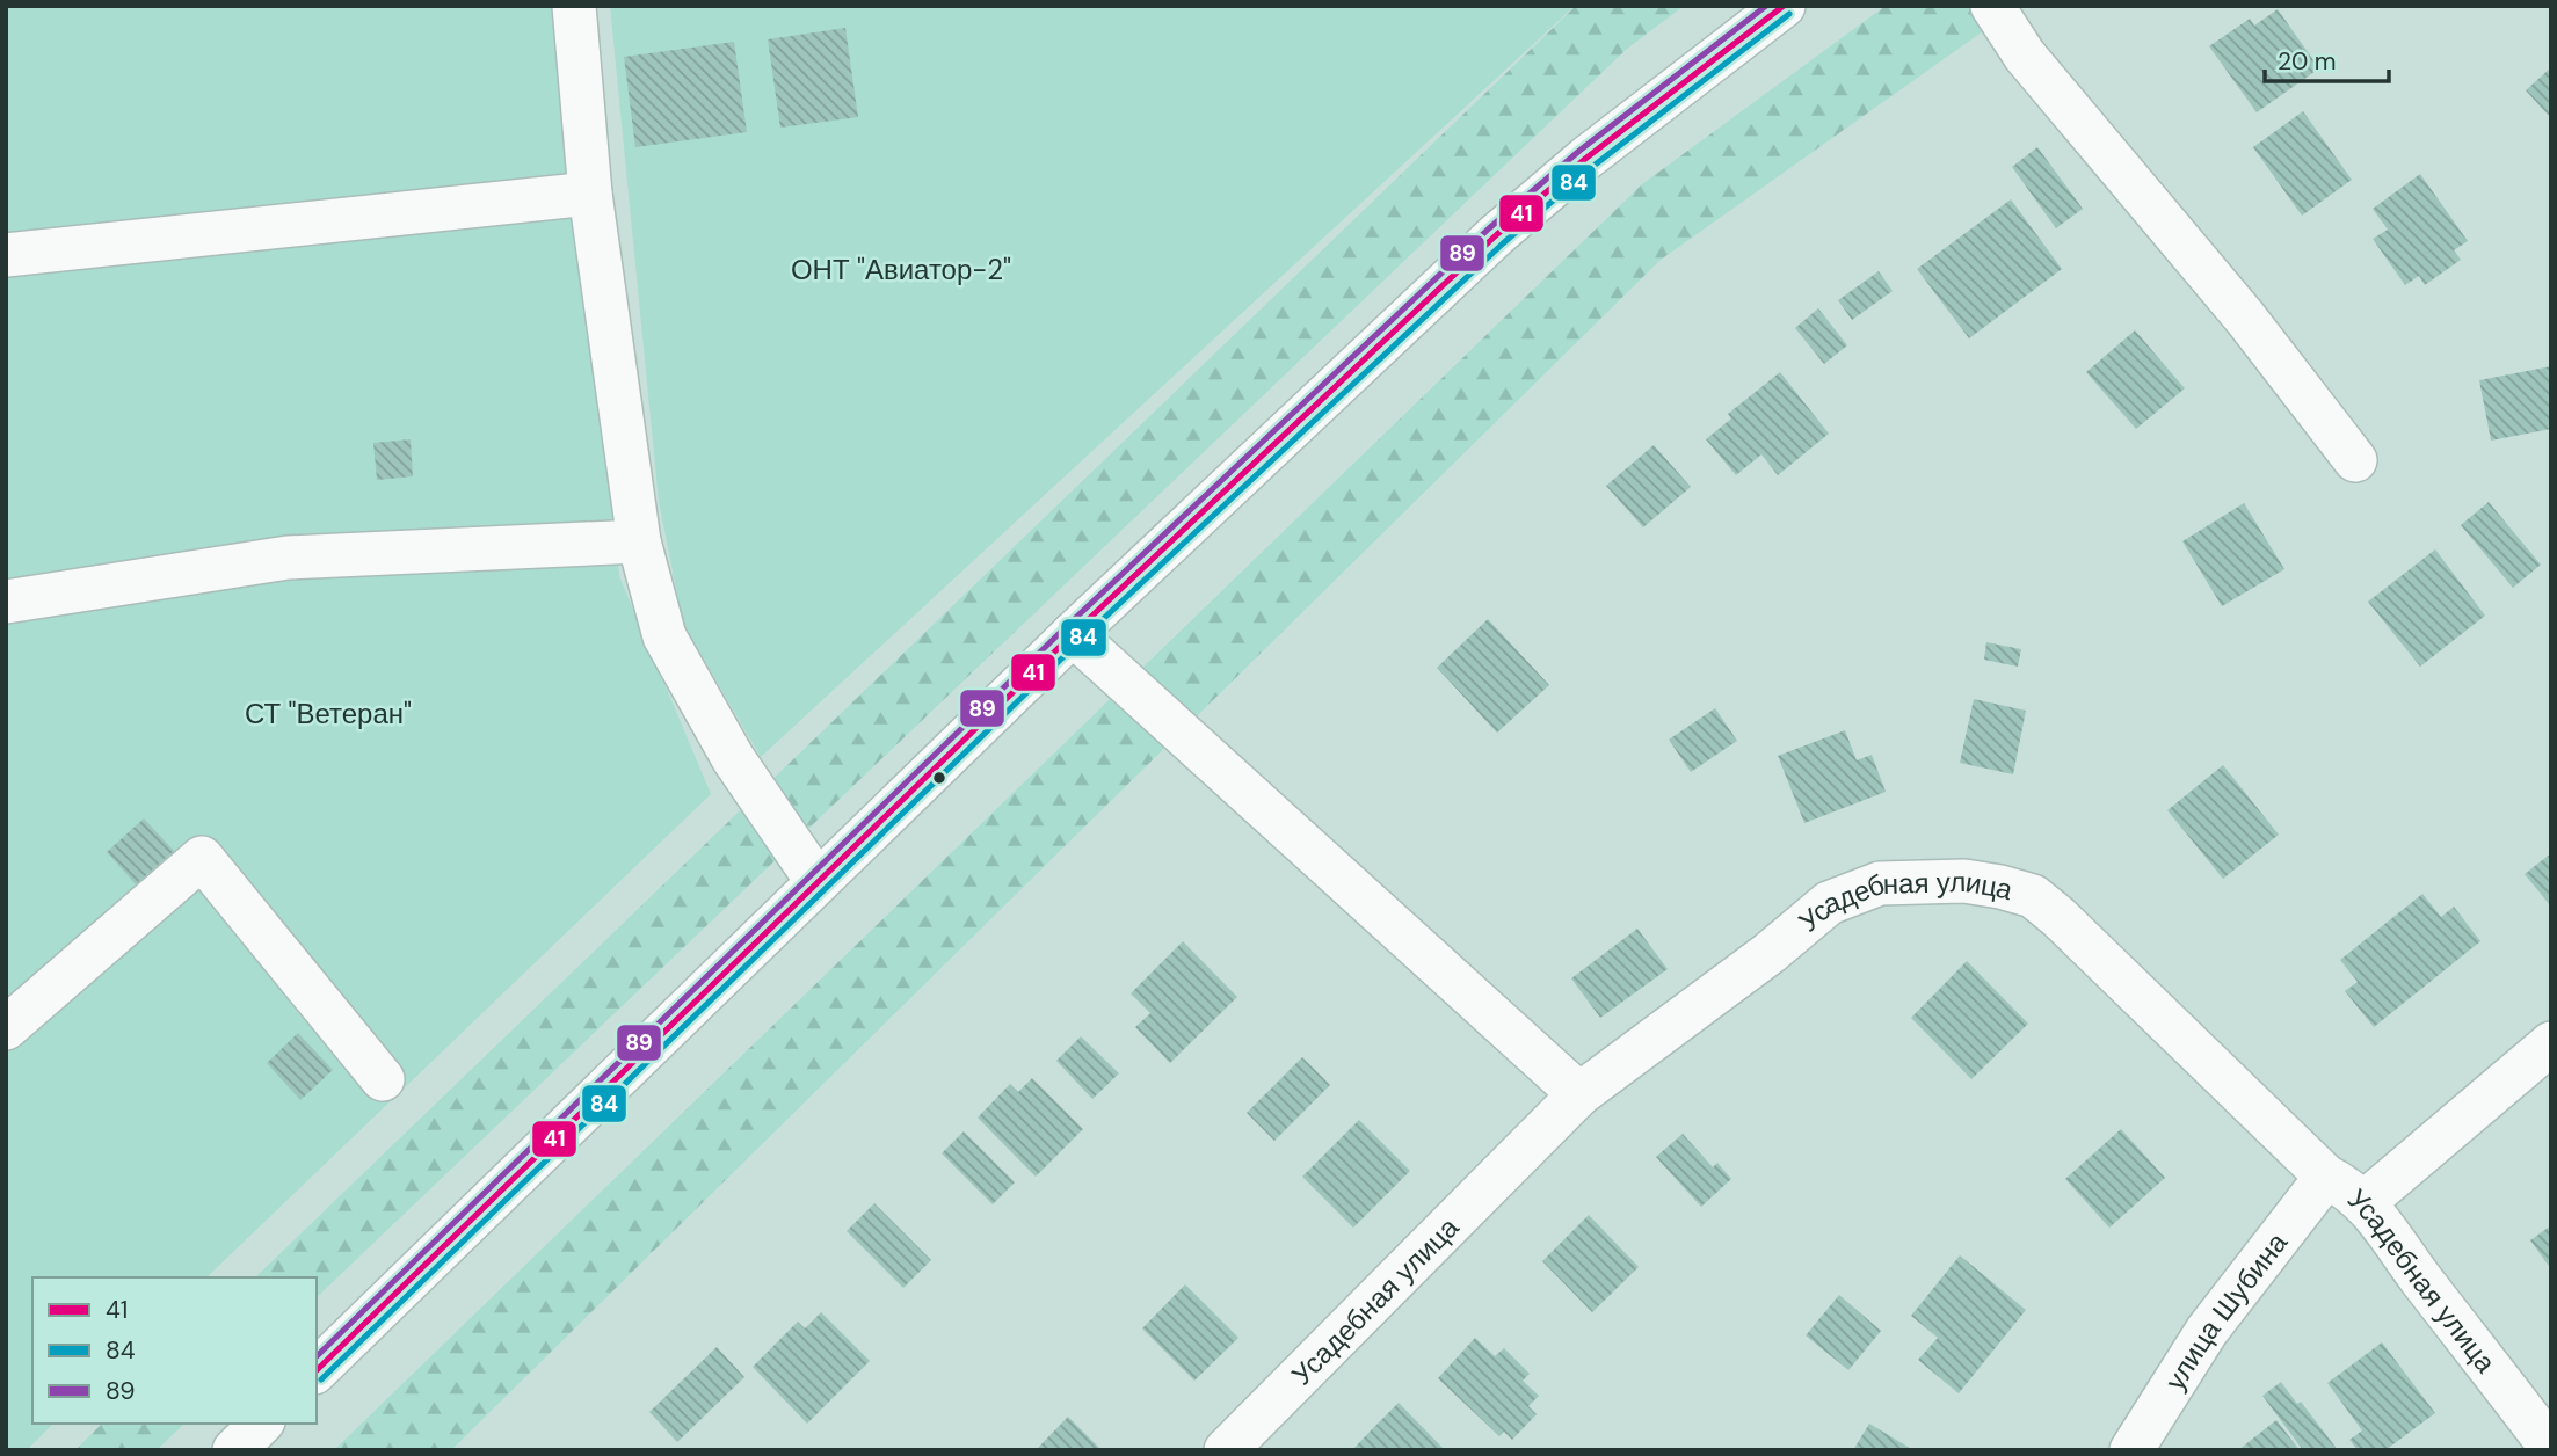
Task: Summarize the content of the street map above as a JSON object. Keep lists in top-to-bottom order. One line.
{"streets":{"street":["Усадебная улица","улица Шубина"]},"crossings":[["Усадебная улица","улица Шубина"]],"parks":["ОНТ \"Авиатор-2\"","СТ \"Ветеран\""],"lines":["transit line 41","transit line 89","transit line 84"],"legend":["41","84","89"],"scale_bar":"20 m"}
